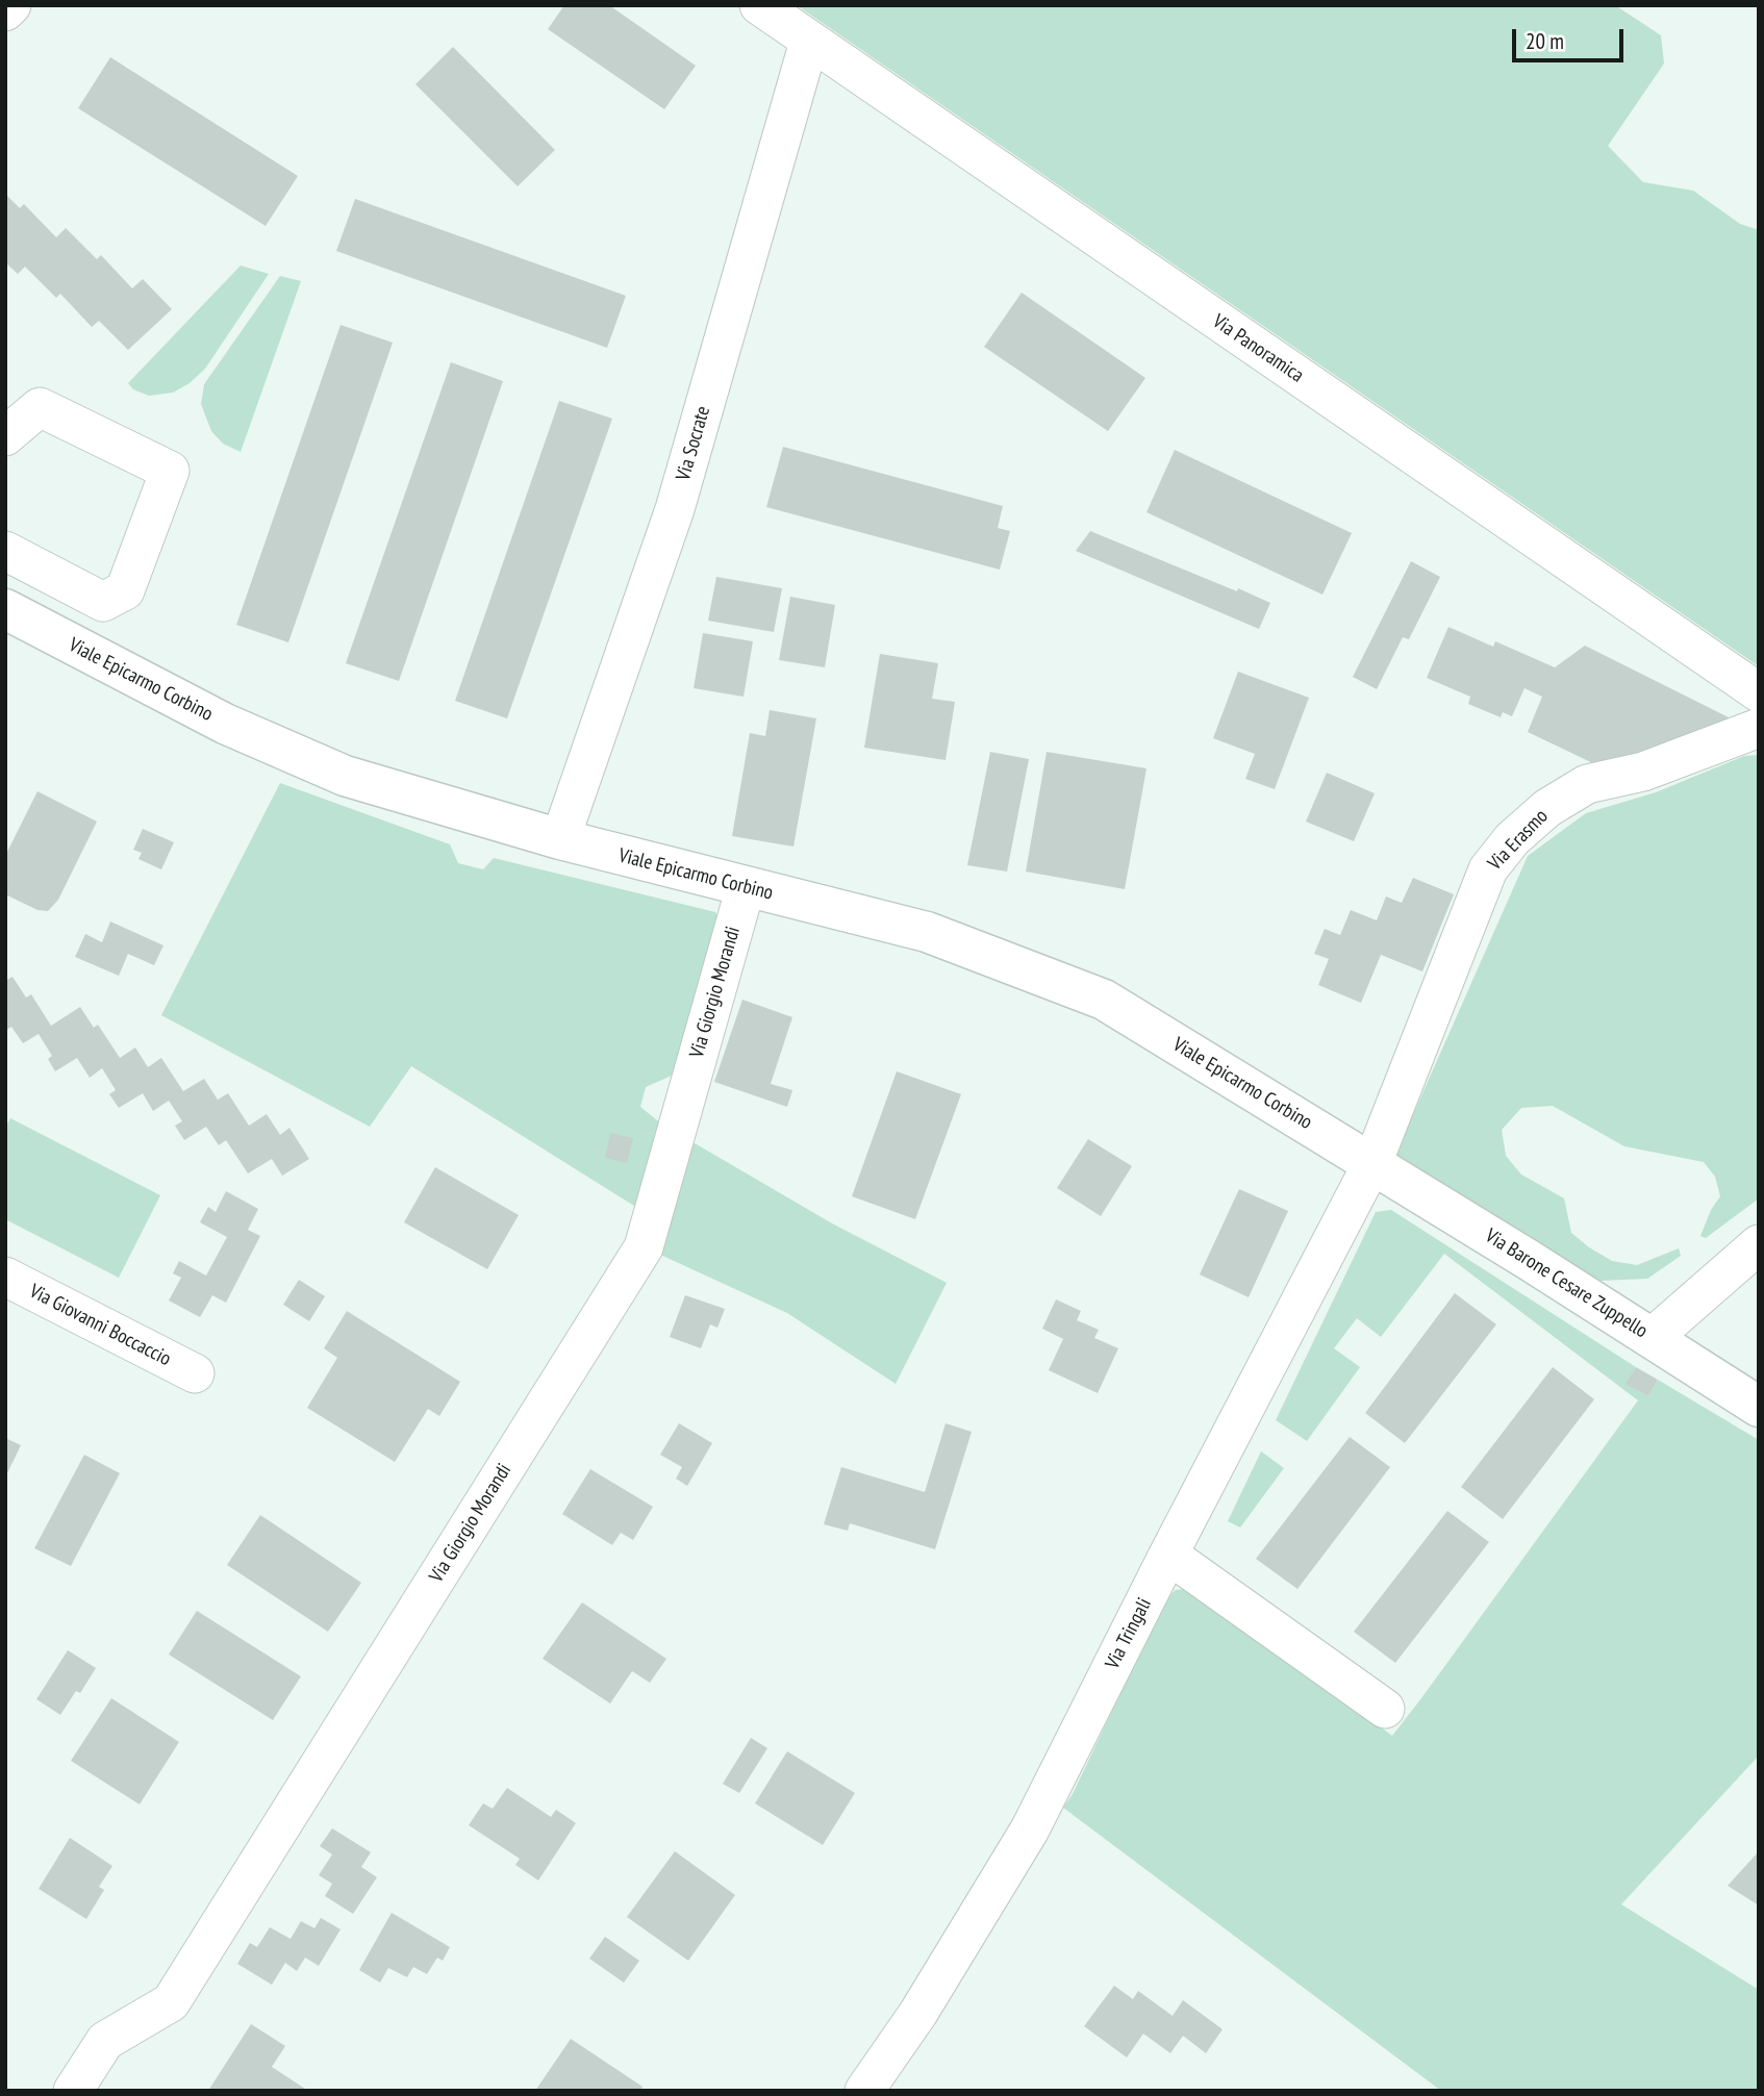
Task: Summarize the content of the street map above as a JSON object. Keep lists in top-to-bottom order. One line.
{"streets":{"main road":["Viale Epicarmo Corbino","Via Barone Cesare Zuppello"],"street":["Via Panoramica","Via Socrate","Via Erasmo","Via Giorgio Morandi","Via Giovanni Boccaccio","Via Tringali"]},"crossings":[["Via Panoramica","Via Socrate"],["Via Socrate","Viale Epicarmo Corbino"],["Viale Epicarmo Corbino","Via Erasmo"],["Viale Epicarmo Corbino","Via Giorgio Morandi"],["Viale Epicarmo Corbino","Via Barone Cesare Zuppello"],["Viale Epicarmo Corbino","Via Tringali"],["Via Erasmo","Via Barone Cesare Zuppello"],["Via Erasmo","Via Tringali"],["Via Barone Cesare Zuppello","Via Tringali"]],"scale_bar":"20 m"}
